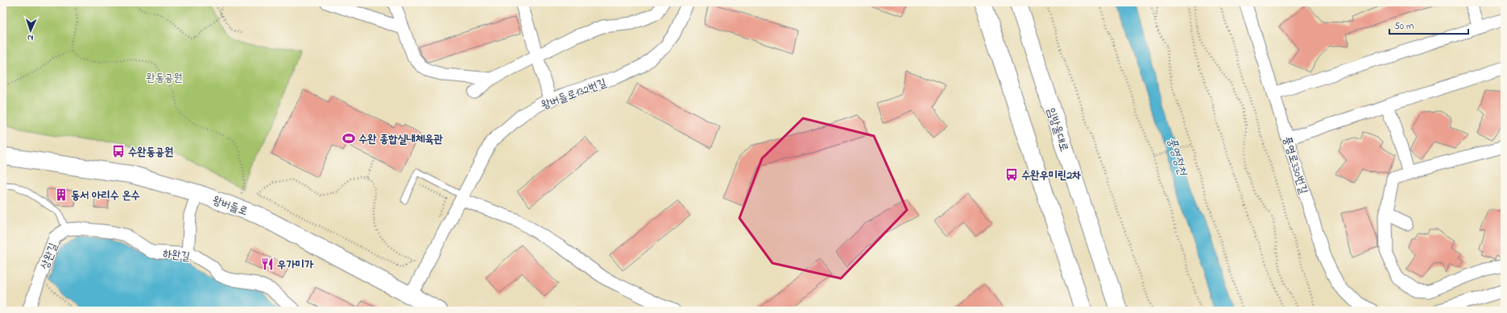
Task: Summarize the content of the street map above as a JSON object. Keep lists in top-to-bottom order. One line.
{"streets":{"main road":["임방울대로","왕버들로"],"street":["왕버들로132번길","풍영로330번길","하완길","상완길"]},"crossings":[["왕버들로132번길","왕버들로"],["하완길","상완길"]],"water":["풍영정천"],"parks":["완동공원"],"places":{"sports":["수완 종합실내체육관"],"bus stop":["수완동공원","수완우미린2차"],"building":["동서 아리수 온수"],"restaurant":["우가미가"]},"scale_bar":"50 m","north":"bottom"}
